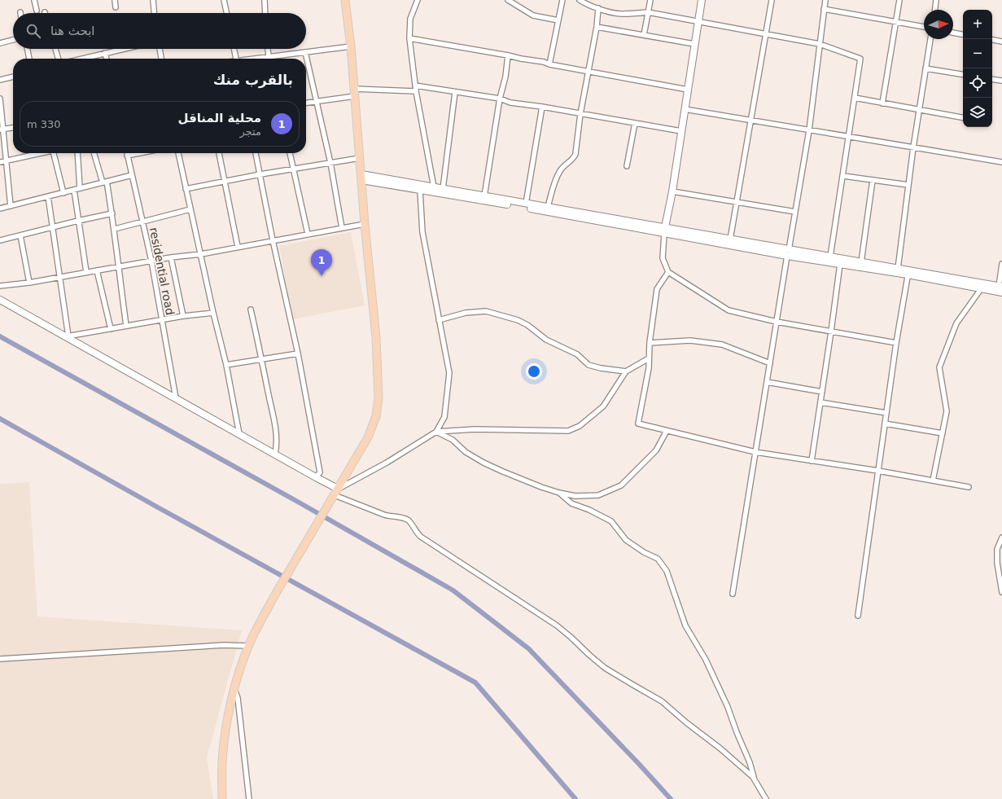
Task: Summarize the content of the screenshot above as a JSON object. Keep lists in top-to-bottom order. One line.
{"streets":{"street":["residential road"]},"north":"right","page":{"map_buttons":["+","−"],"search":"ابحث هنا","heading":"بالقرب منك","list":[{"mark":"1","name":"محلية المناقل","note":"متجر","value":"330 m"}],"pins":"1"}}
